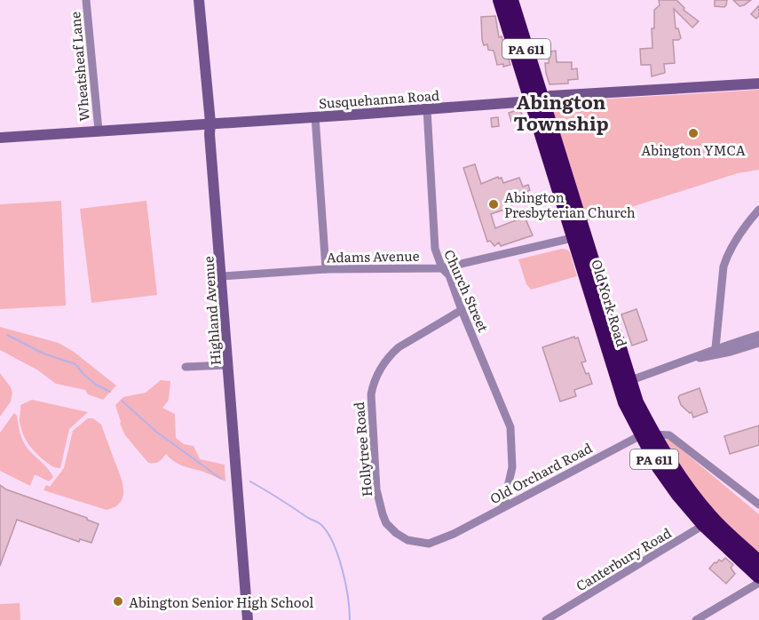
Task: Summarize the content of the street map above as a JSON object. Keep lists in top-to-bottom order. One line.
{"streets":{"highway":["PA 611","Old York Road"],"main road":["Susquehanna Road","Highland Avenue"],"street":["Wheatsheaf Lane","Adams Avenue","Church Street","Hollytree Road","Old Orchard Road","Canterbury Road"]},"crossings":[["Wheatsheaf Lane","Susquehanna Road"],["Susquehanna Road","Church Street"],["Susquehanna Road","Old York Road"],["Susquehanna Road","Highland Avenue"],["Adams Avenue","Church Street"],["Adams Avenue","Old York Road"],["Adams Avenue","Highland Avenue"],["Church Street","Hollytree Road"],["Church Street","Old Orchard Road"],["Old York Road","Old Orchard Road"],["Old York Road","Canterbury Road"],["Hollytree Road","Old Orchard Road"]],"districts":["Abington Township"],"places":["Abington YMCA","Abington Presbyterian Church","Abington Senior High School"]}
